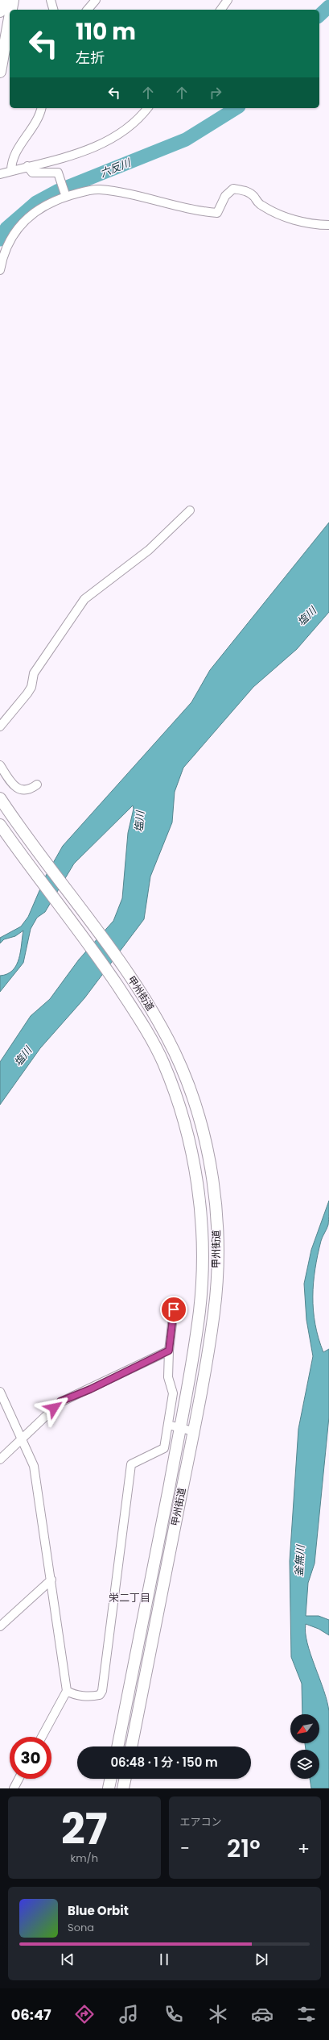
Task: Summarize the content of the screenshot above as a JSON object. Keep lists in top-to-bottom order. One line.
{"streets":{"highway":["甲州街道"]},"districts":["栄二丁目"],"water":["六反川","塩川","釜無川"],"north":"bottom left","page":{"turn":["110 m","左折"],"limit":"30","trip":"06:48 · 1 分 · 150 m","tile":[["27","km/h"],"エアコン"],"heat":["−","21°","+"],"song":["Blue Orbit","Sona"],"tabs":"06:47"}}
